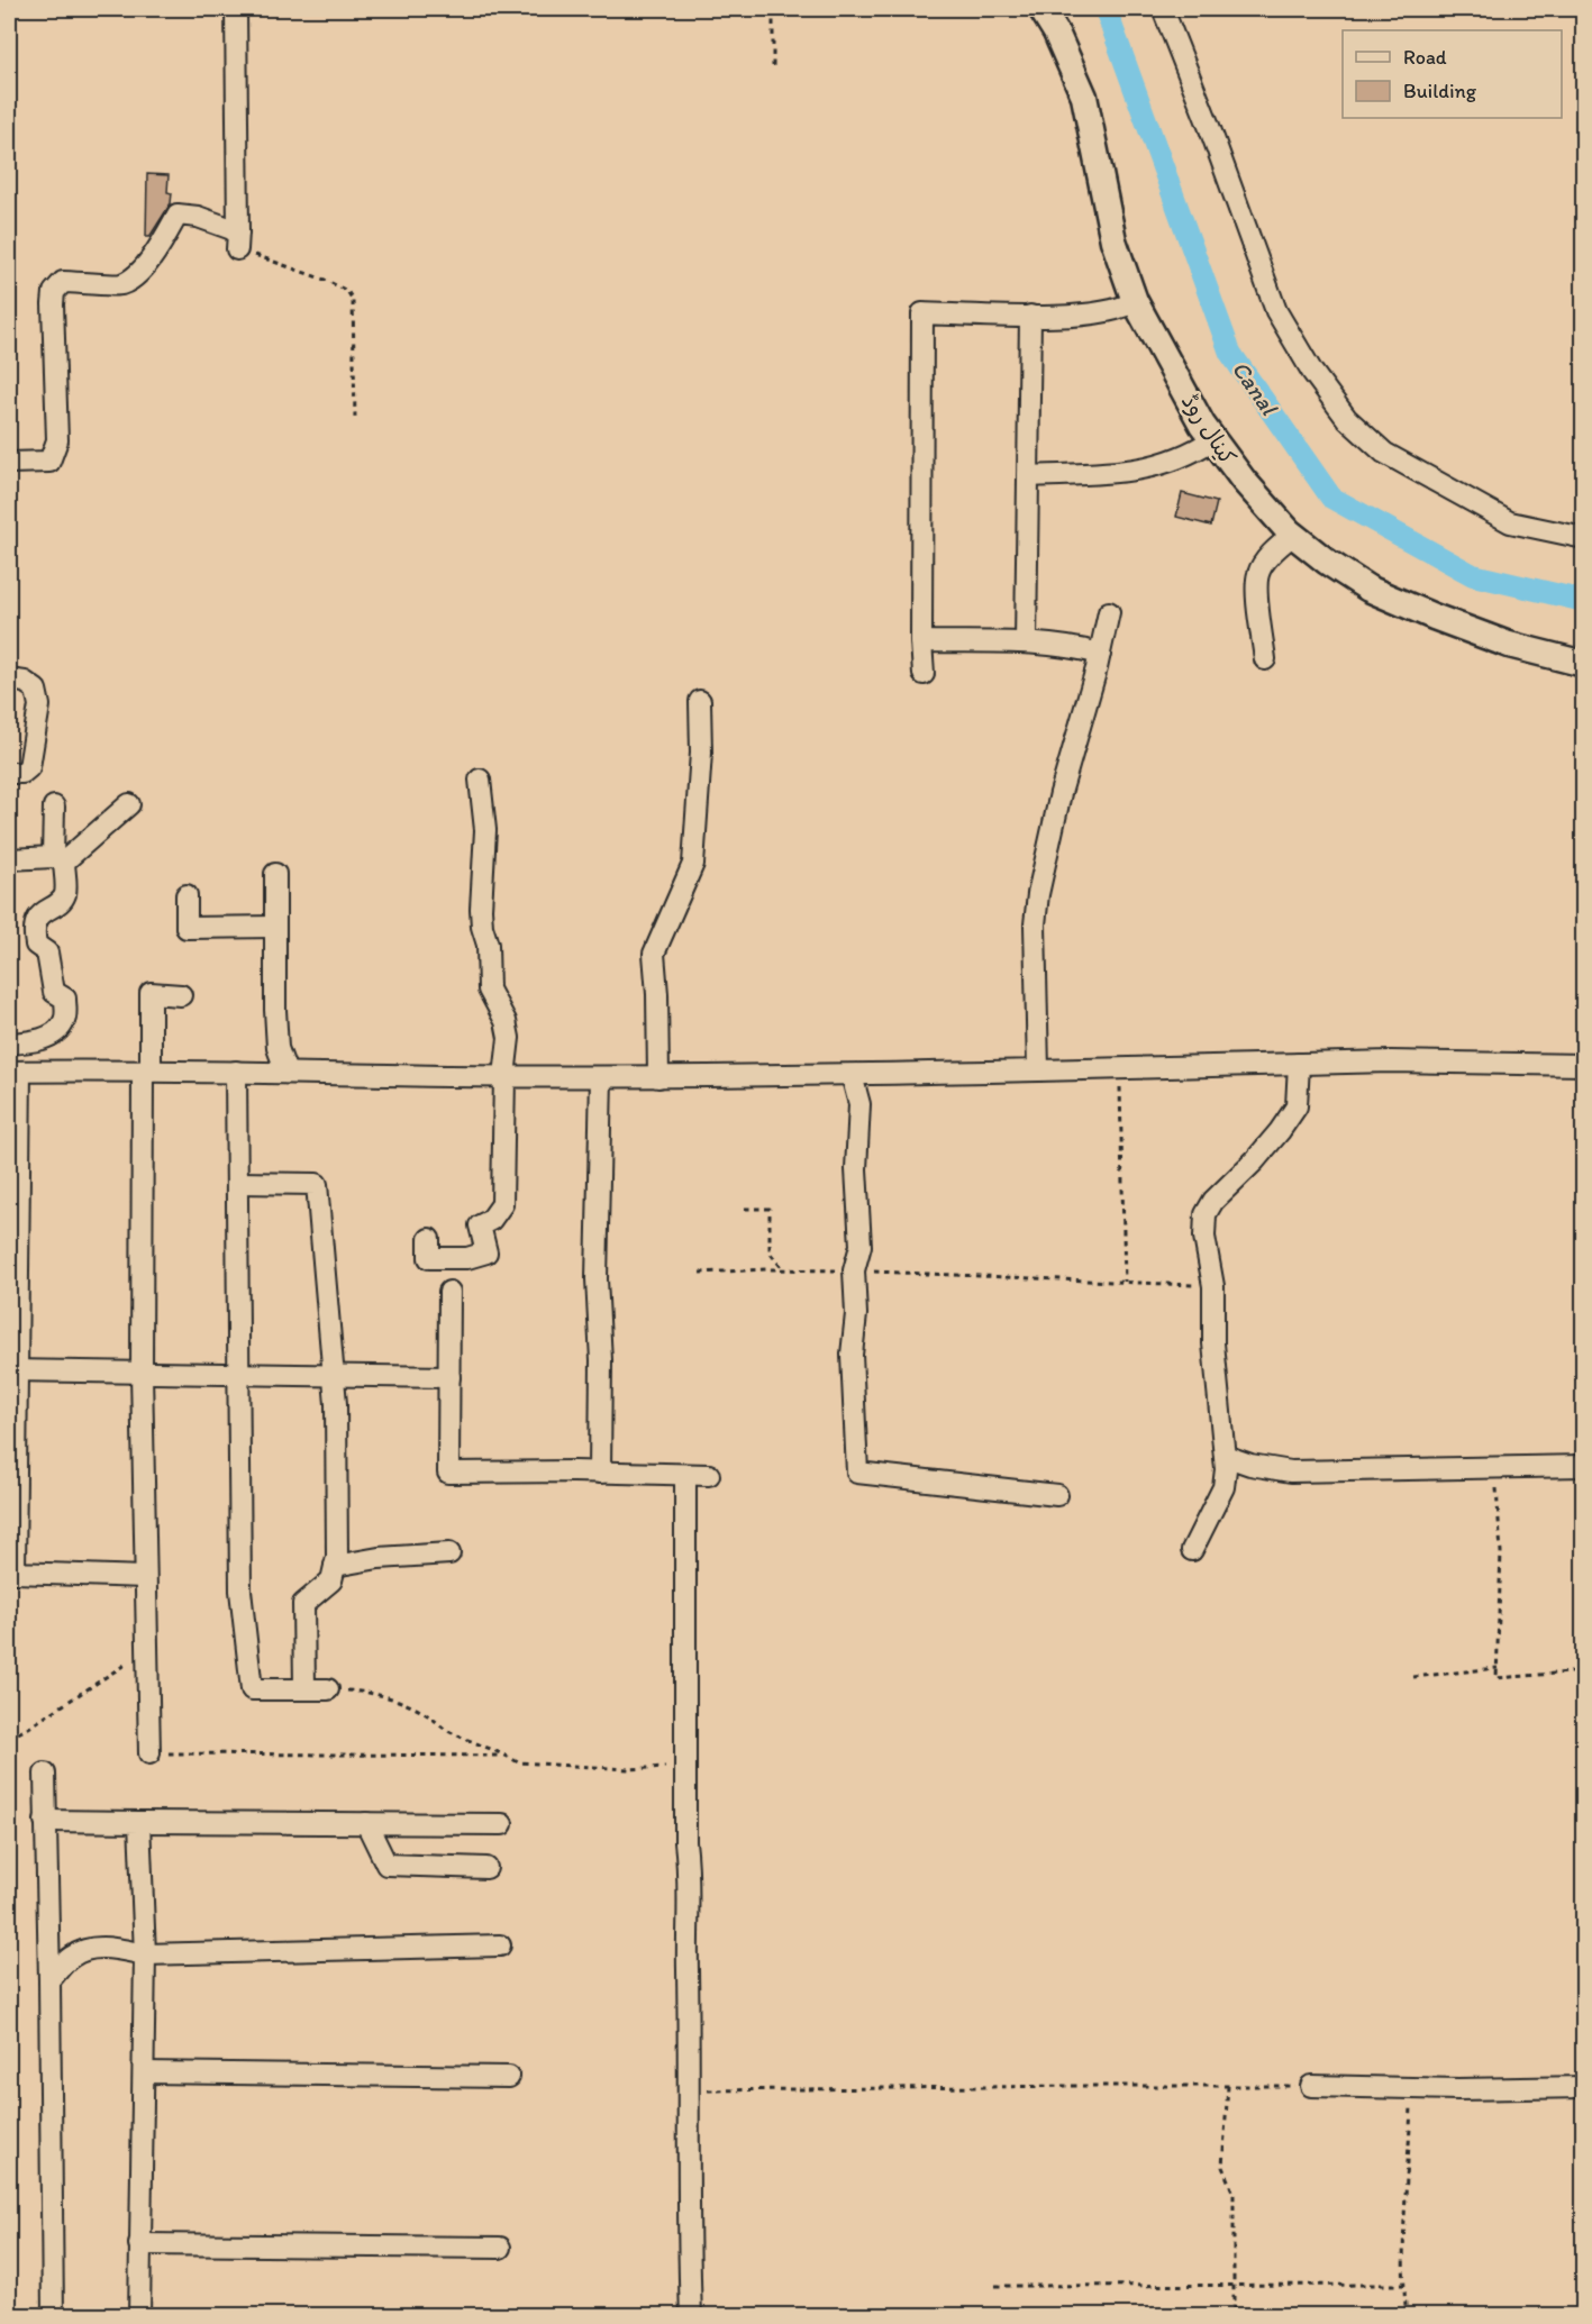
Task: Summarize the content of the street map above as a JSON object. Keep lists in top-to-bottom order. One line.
{"streets":{"street":["کینال روڈ"]},"water":["Canal"],"legend":["Road","Building"]}
